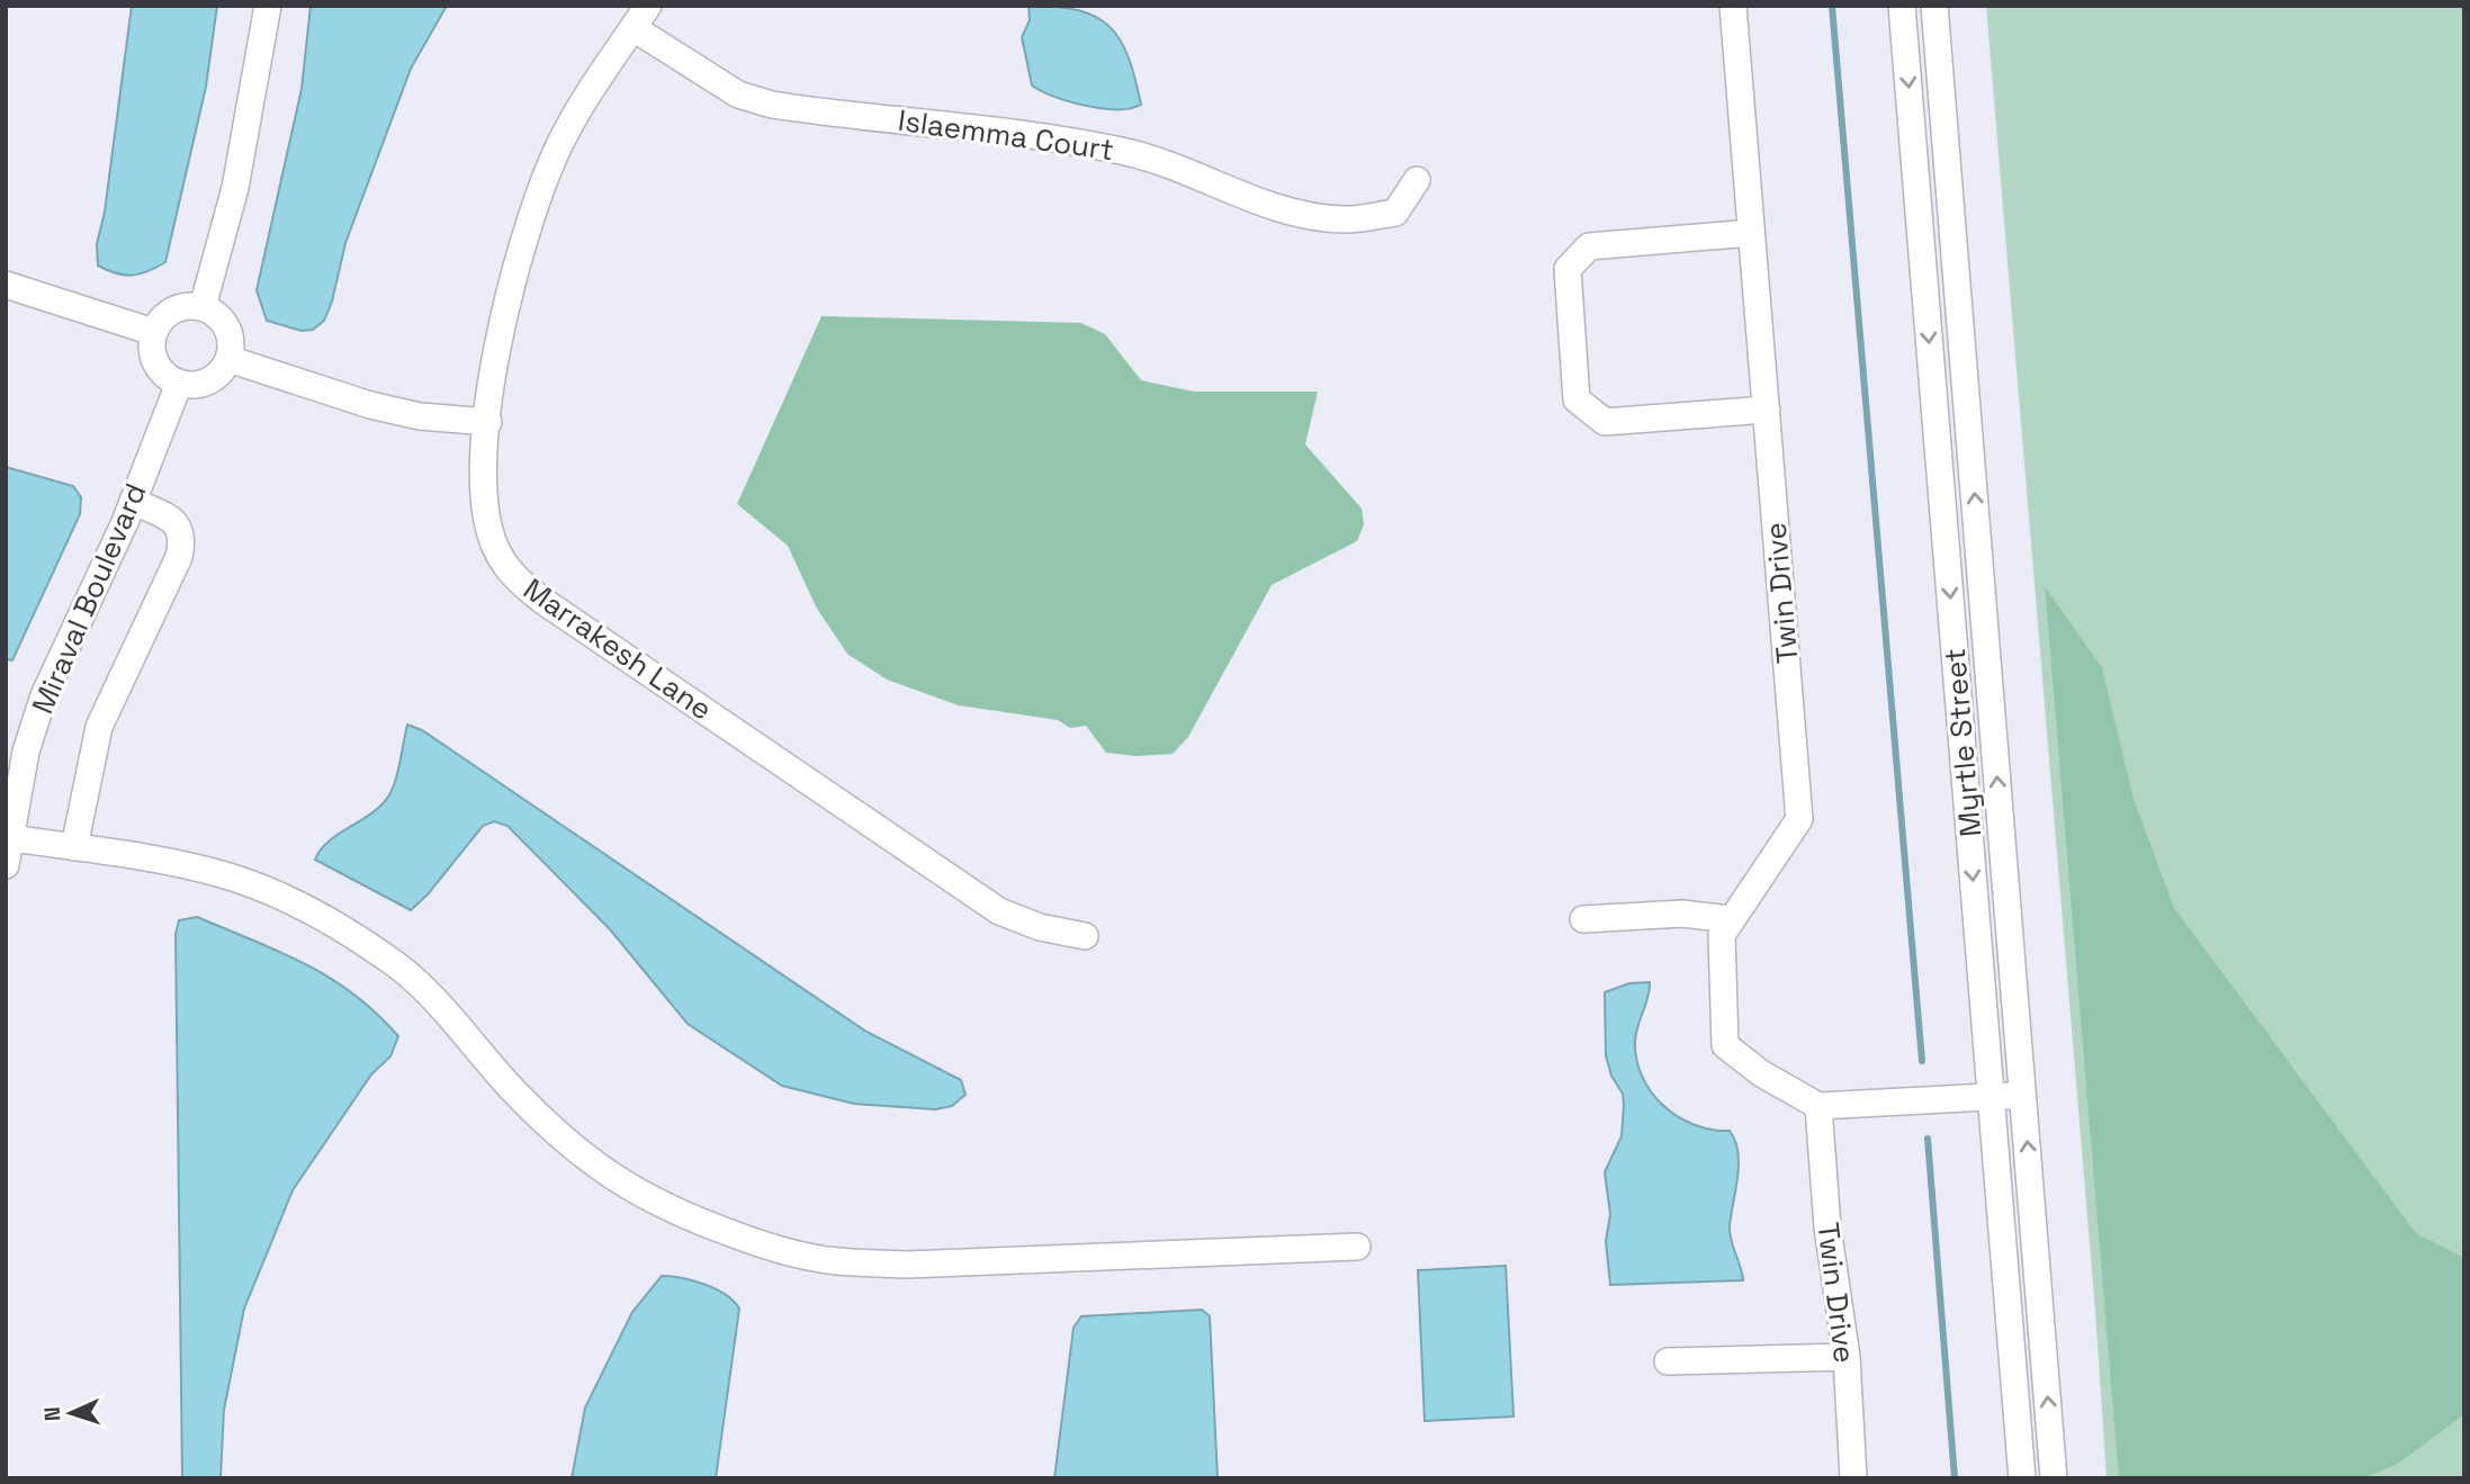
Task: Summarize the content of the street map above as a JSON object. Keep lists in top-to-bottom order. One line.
{"streets":{"street":["Islaemma Court","Twin Drive","Miraval Boulevard","Marrakesh Lane","Myrtle Street"]},"crossings":[["Islaemma Court","Marrakesh Lane"]],"north":"left"}
